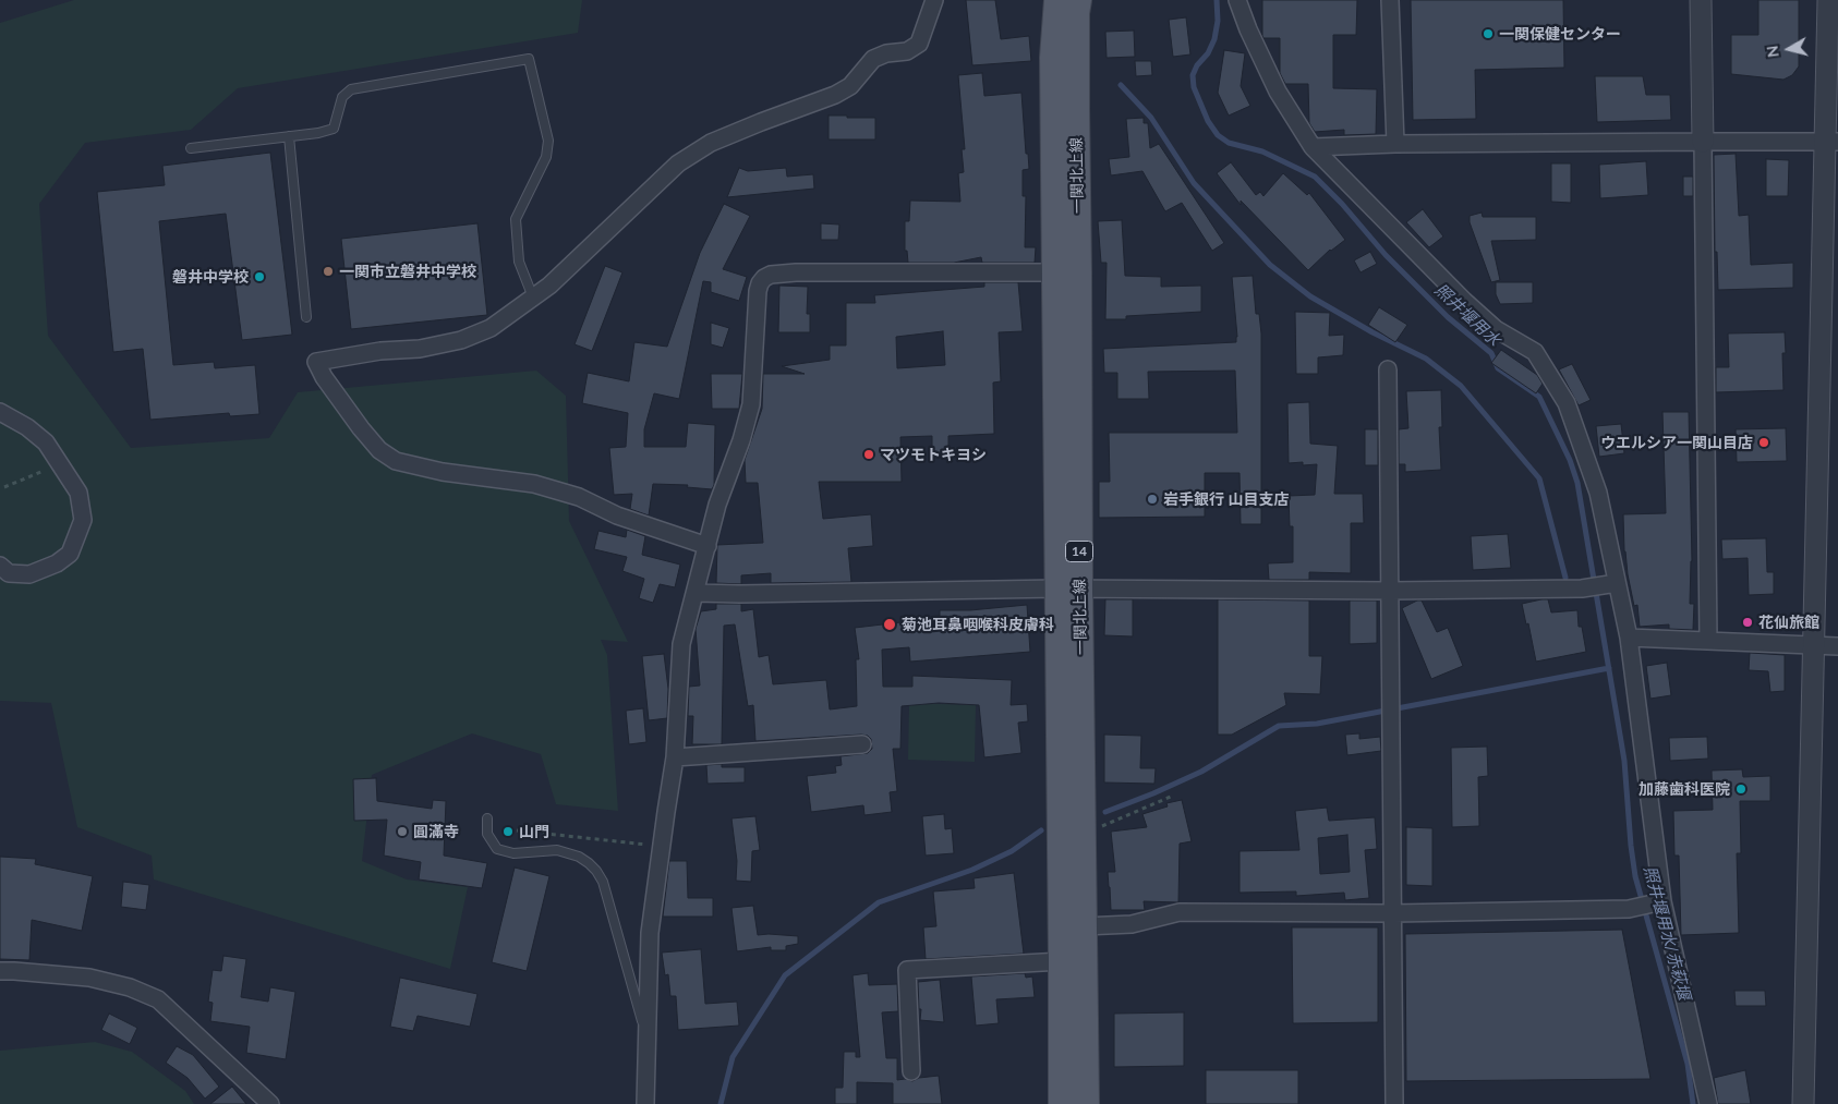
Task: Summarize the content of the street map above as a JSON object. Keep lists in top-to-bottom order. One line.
{"streets":{"main road":["一関北上線","14"]},"water":["照井堰用水","照井堰用水/赤萩堰"],"places":["一関保健センター","一関市立磐井中学校","磐井中学校","ウエルシア一関山目店","マツモトキヨシ","岩手銀行 山目支店","花仙旅館","菊池耳鼻咽喉科皮膚科","加藤歯科医院","圓滿寺","山門"],"north":"left"}
